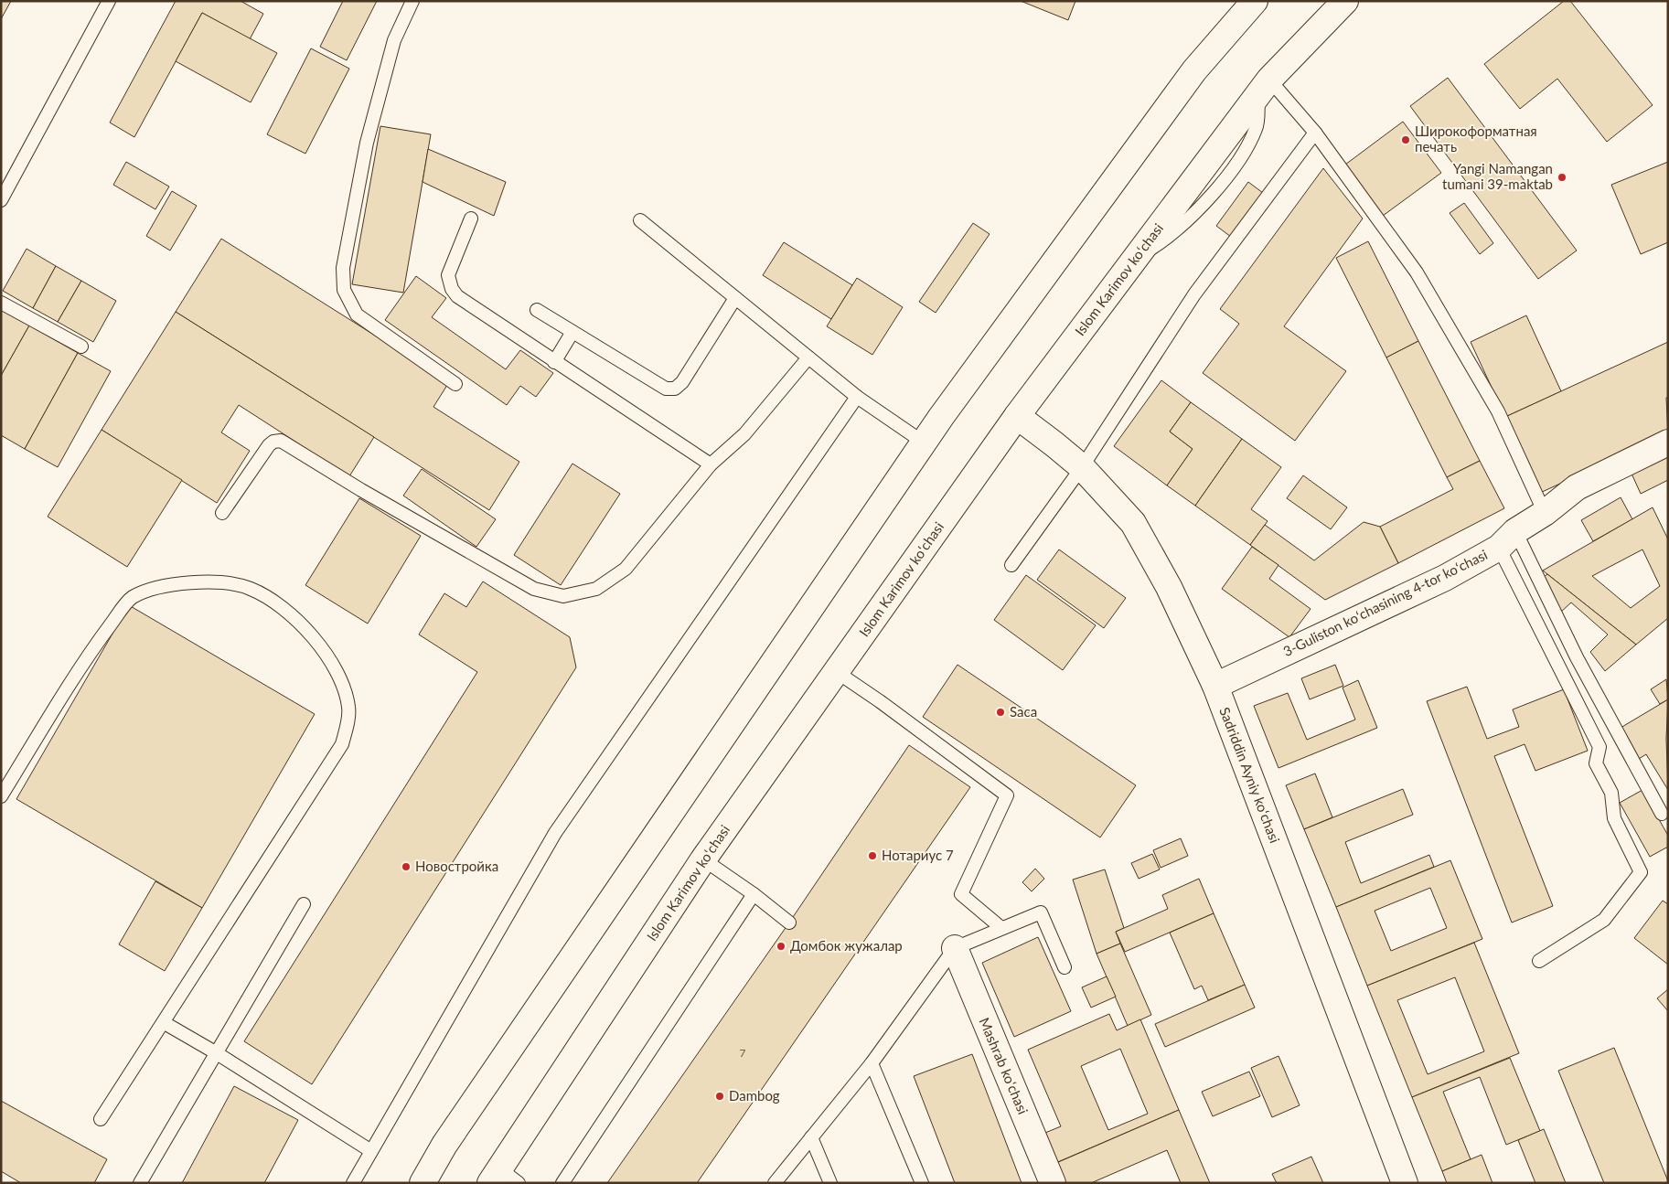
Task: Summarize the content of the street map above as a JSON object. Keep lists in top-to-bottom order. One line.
{"streets":{"main road":["Islom Karimov koʻchasi","3-Guliston koʻchasining 4-tor koʻchasi","Sadriddin Ayniy koʻchasi","Mashrab koʻchasi"]},"crossings":[["Islom Karimov koʻchasi","Sadriddin Ayniy koʻchasi"],["3-Guliston koʻchasining 4-tor koʻchasi","Sadriddin Ayniy koʻchasi"]],"places":["Широкоформатная печать","Yangi Namangan tumani 39-maktab","Saca","Нотариус 7","Новостройка","Домбок жужалар","Dambog"],"house_numbers":["7"]}
